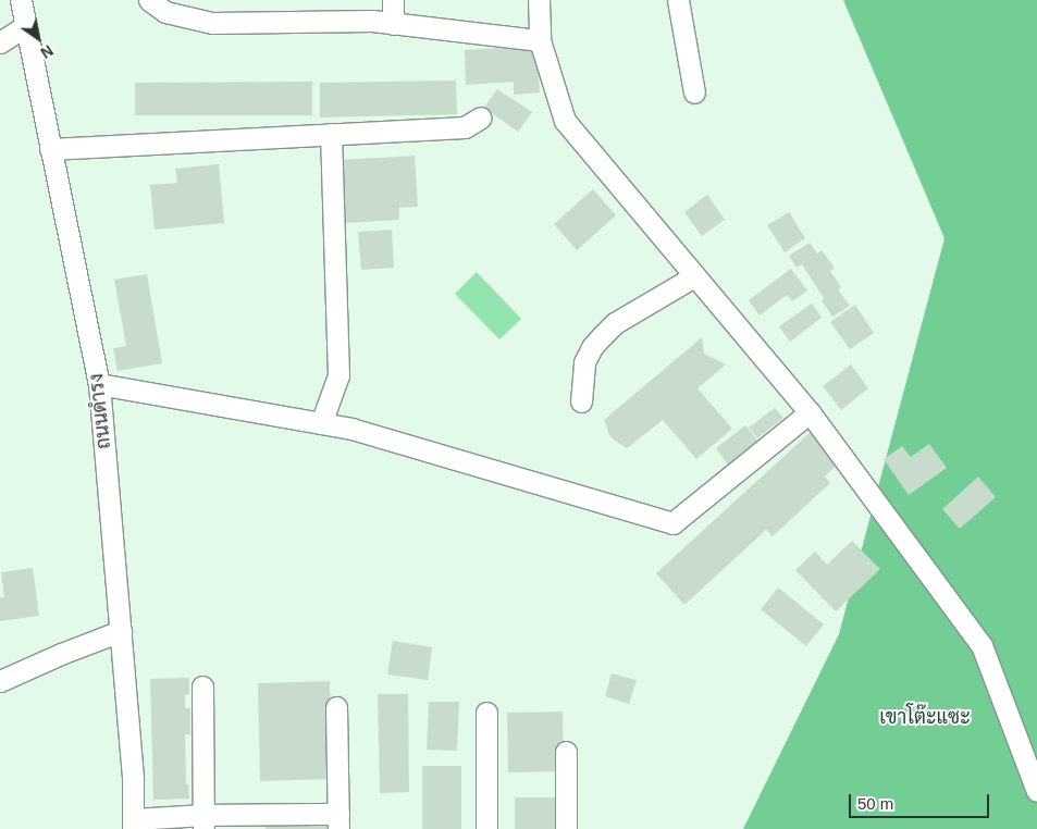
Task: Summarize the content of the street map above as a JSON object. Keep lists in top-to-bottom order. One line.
{"streets":{"street":["ถนนดำรง"]},"parks":["เขาโต๊ะแซะ"],"scale_bar":"50 m","north":"bottom right"}
